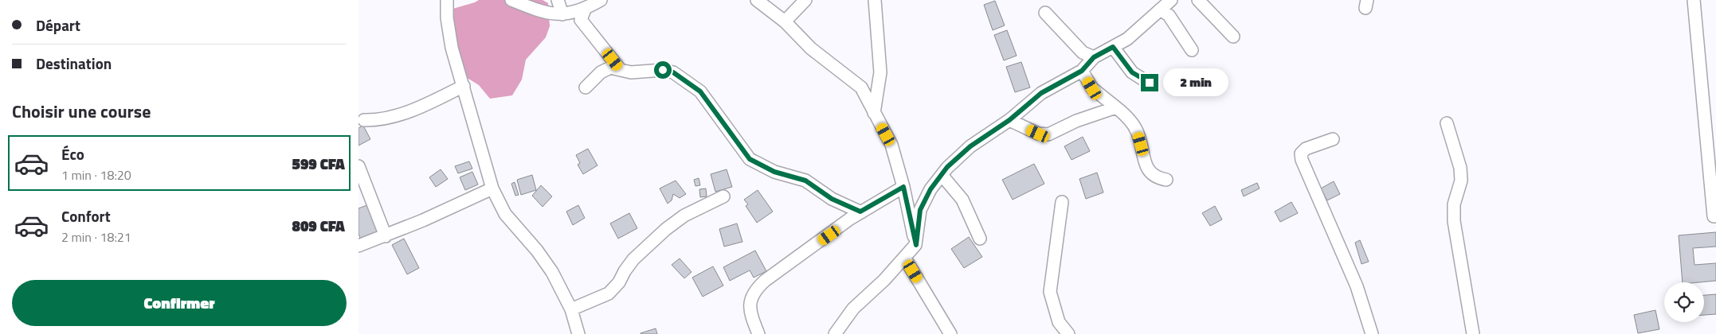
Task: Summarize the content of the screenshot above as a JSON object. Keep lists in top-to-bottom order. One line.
{"page":{"banner":["Départ","Destination"],"bubble":"2 min","heading":"Choisir une course","list":[{"name":"Éco","note":"1 min · 18:20","value":"599 CFA"},{"name":"Confort","note":"2 min · 18:21","value":"809 CFA"}],"buttons":"Confirmer"}}
